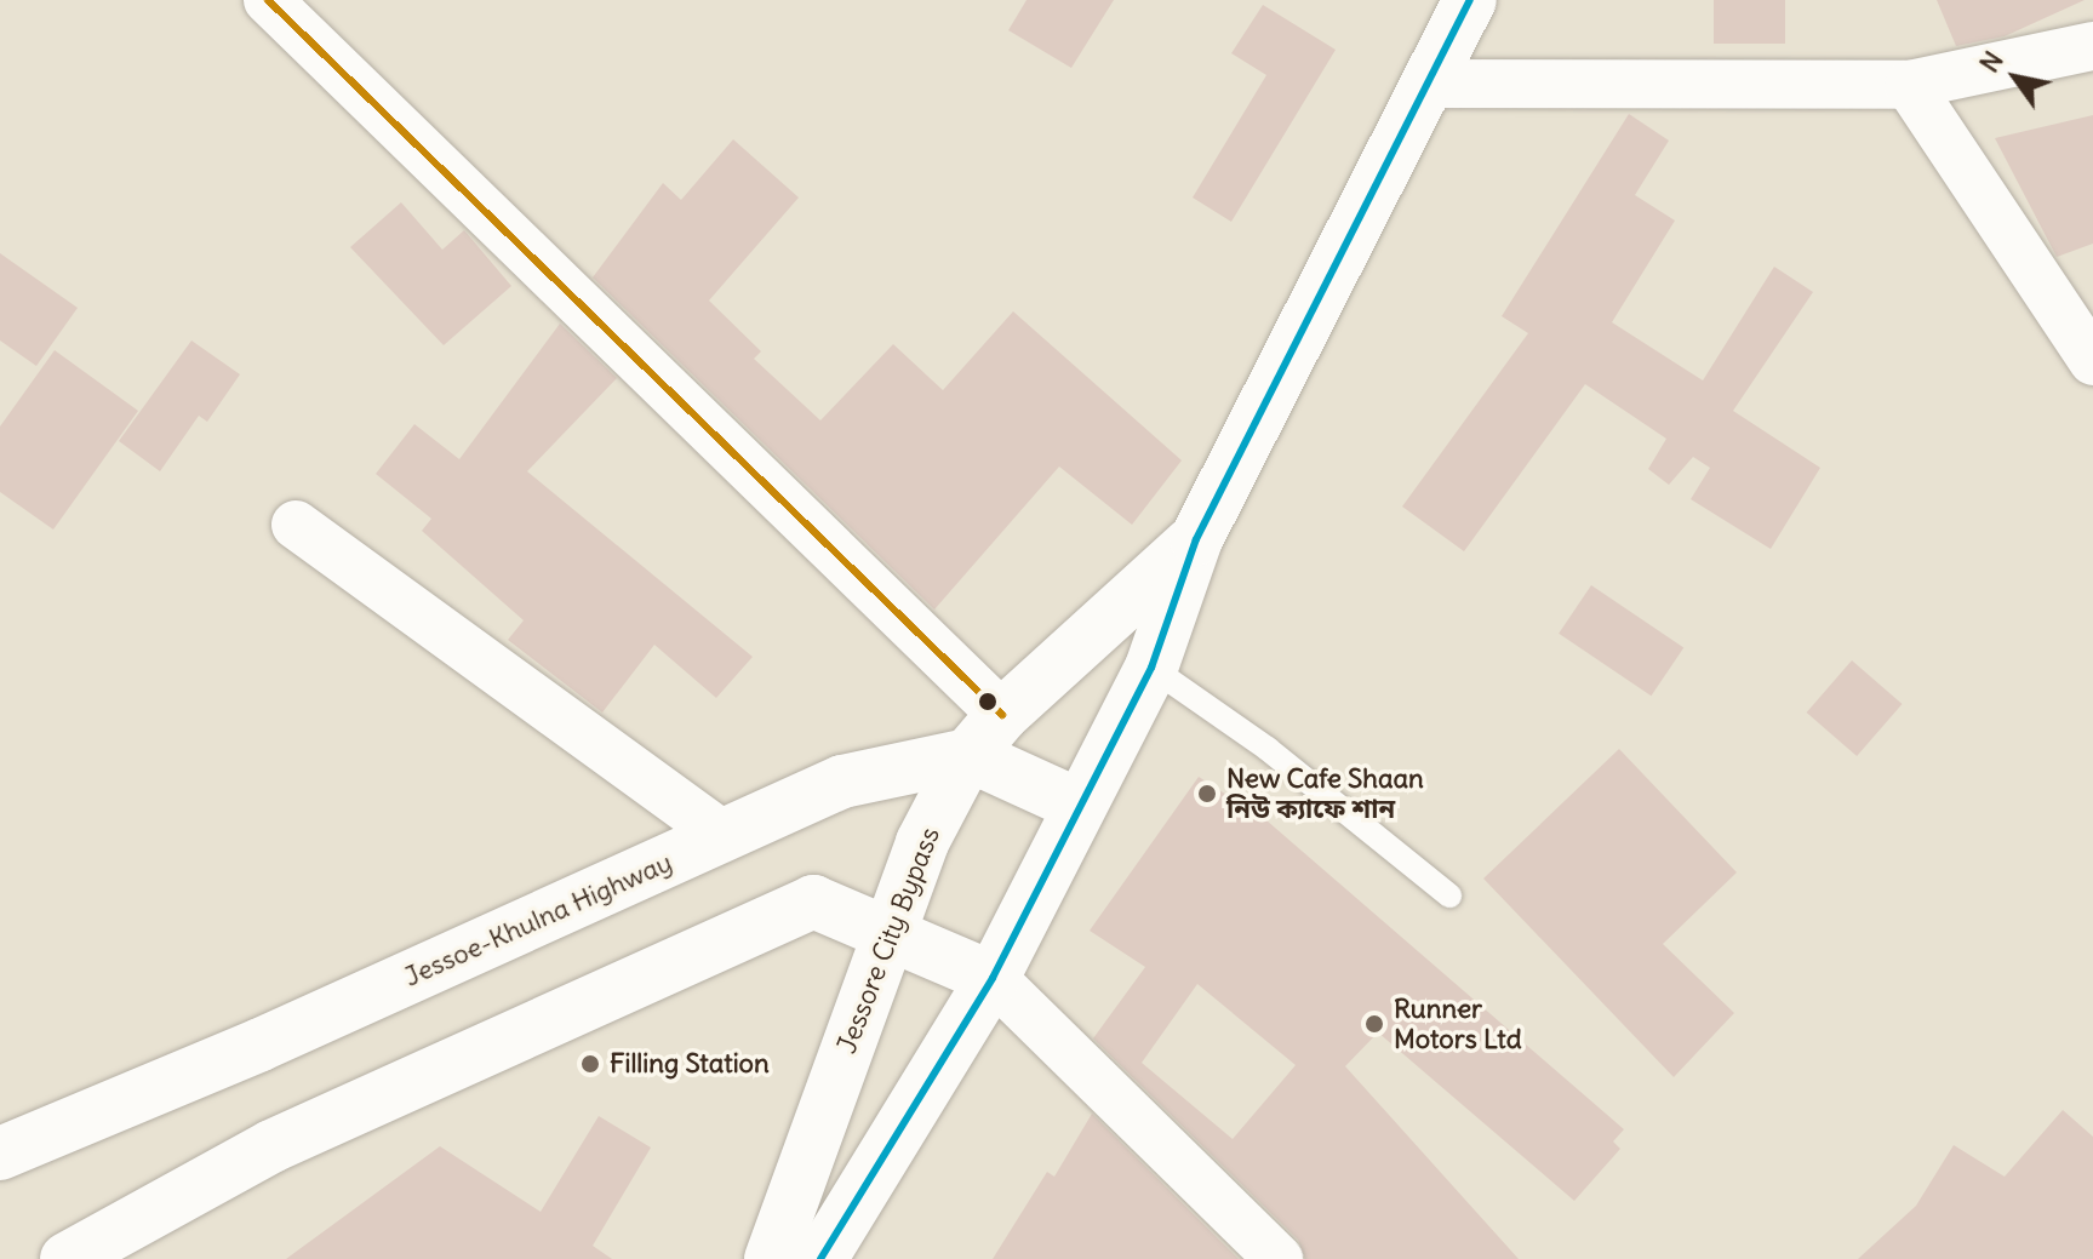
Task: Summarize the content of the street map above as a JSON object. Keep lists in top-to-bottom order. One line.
{"streets":{"highway":["Jessoe-Khulna Highway","Jessore City Bypass"]},"crossings":[["Jessoe-Khulna Highway","Jessore City Bypass"]],"places":["New Cafe Shaan নিউ ক্যাফে শান","Runner Motors Ltd","Filling Station"],"north":"top left"}
